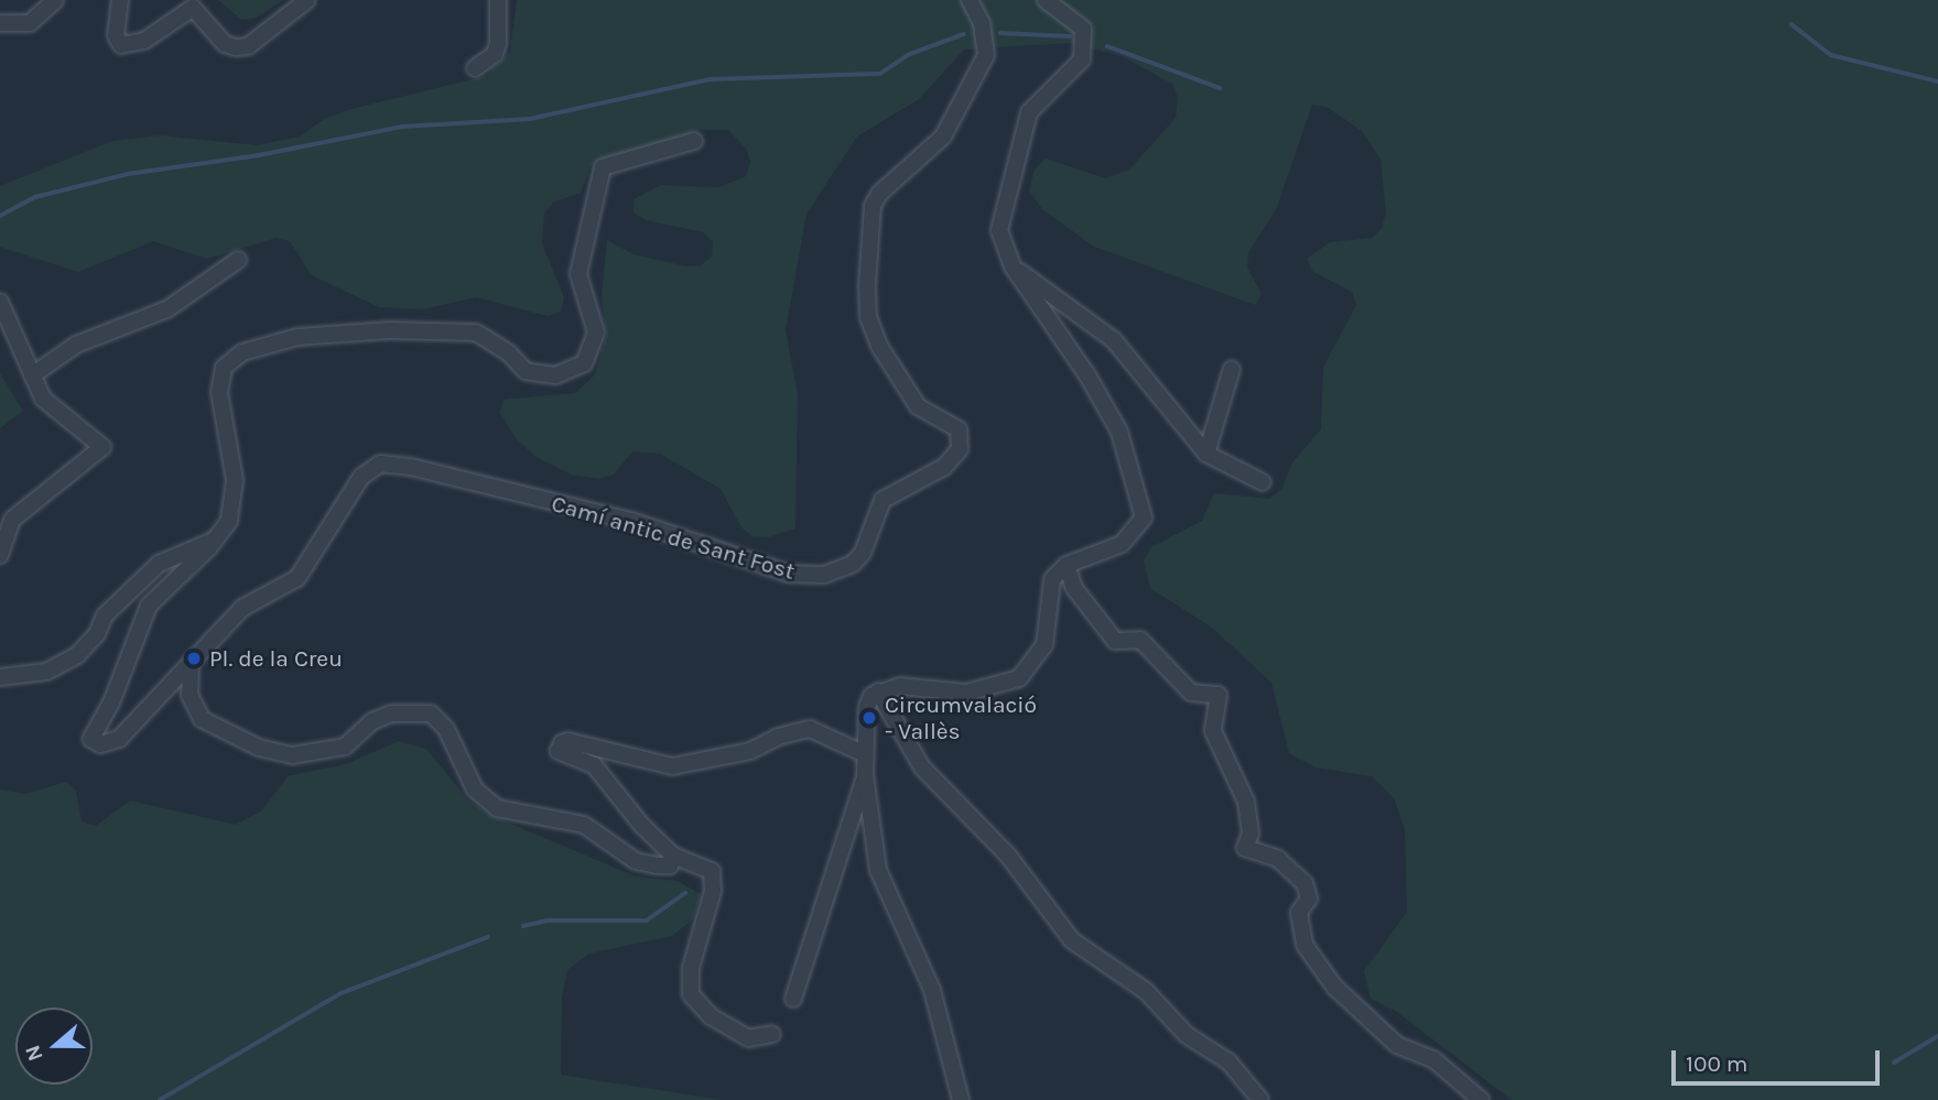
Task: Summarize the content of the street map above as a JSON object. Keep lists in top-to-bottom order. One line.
{"streets":{"street":["Camí antic de Sant Fost"]},"places":["Pl. de la Creu","Circumvalació - Vallès"],"scale_bar":"100 m","north":"left"}
